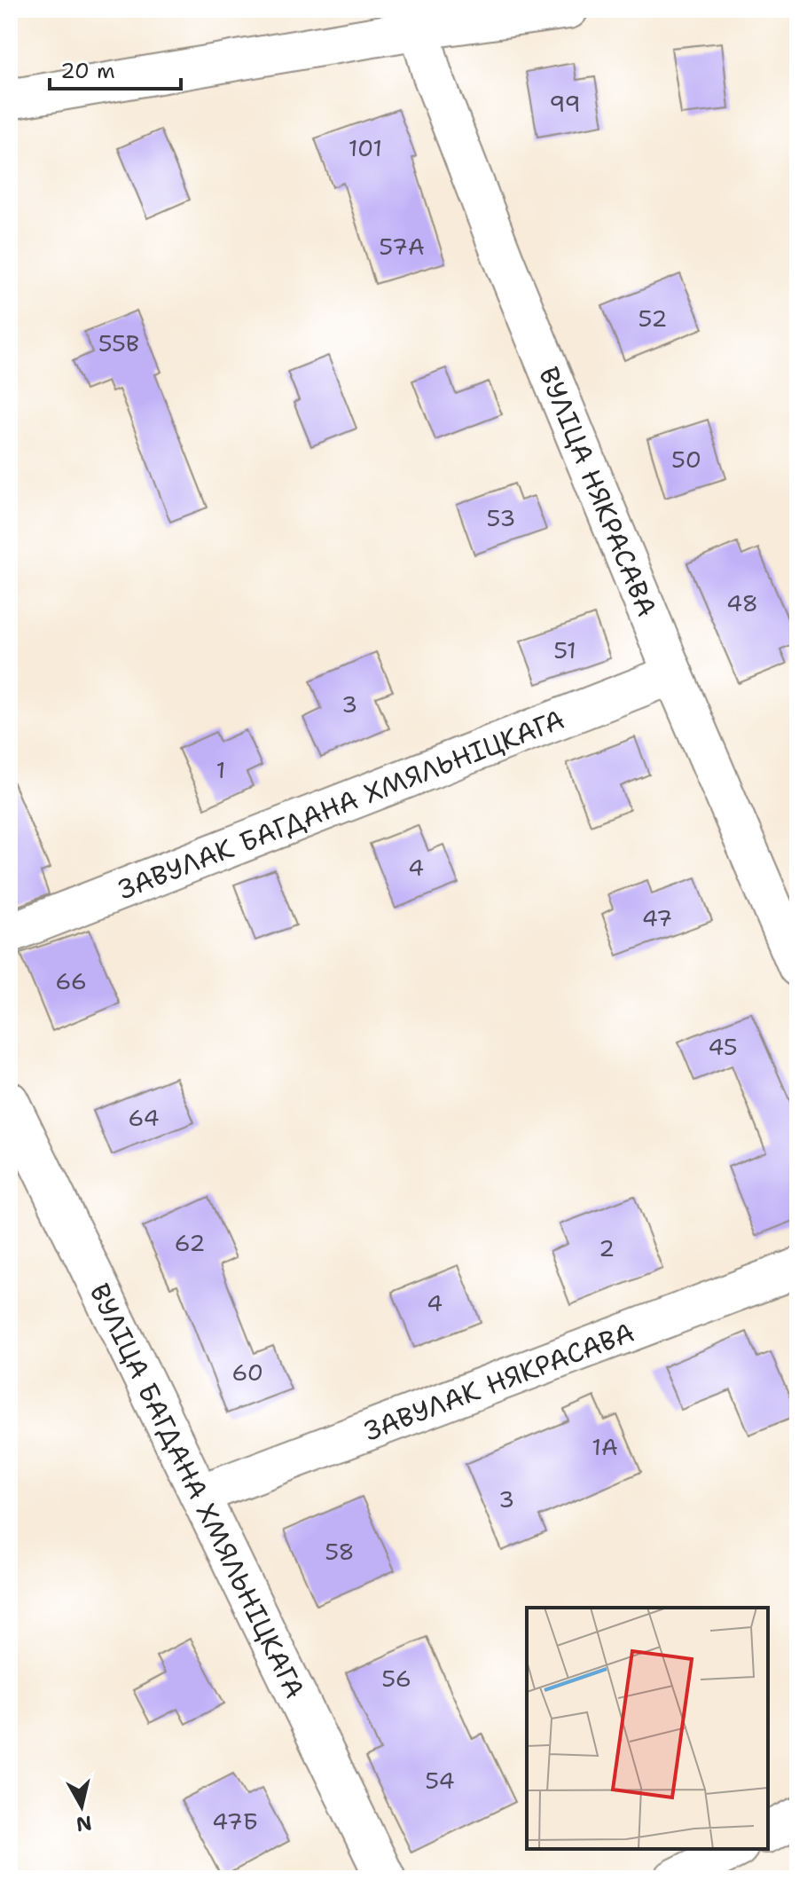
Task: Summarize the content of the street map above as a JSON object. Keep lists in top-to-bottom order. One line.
{"streets":{"street":["ВУЛІЦА НЯКРАСАВА","ЗАВУЛАК БАГДАНА ХМЯЛЬНІЦКАГА","ЗАВУЛАК НЯКРАСАВА","ВУЛІЦА БАГДАНА ХМЯЛЬНІЦКАГА"]},"crossings":[["ВУЛІЦА НЯКРАСАВА","ЗАВУЛАК БАГДАНА ХМЯЛЬНІЦКАГА"],["ЗАВУЛАК НЯКРАСАВА","ВУЛІЦА БАГДАНА ХМЯЛЬНІЦКАГА"]],"house_numbers":["99","101","57А","52","55В","50","53","48","51","3","1","4","47","66","45","64","62","2","4","60","1А","3","58","56","54","47Б"],"scale_bar":"20 m","north":"bottom"}
